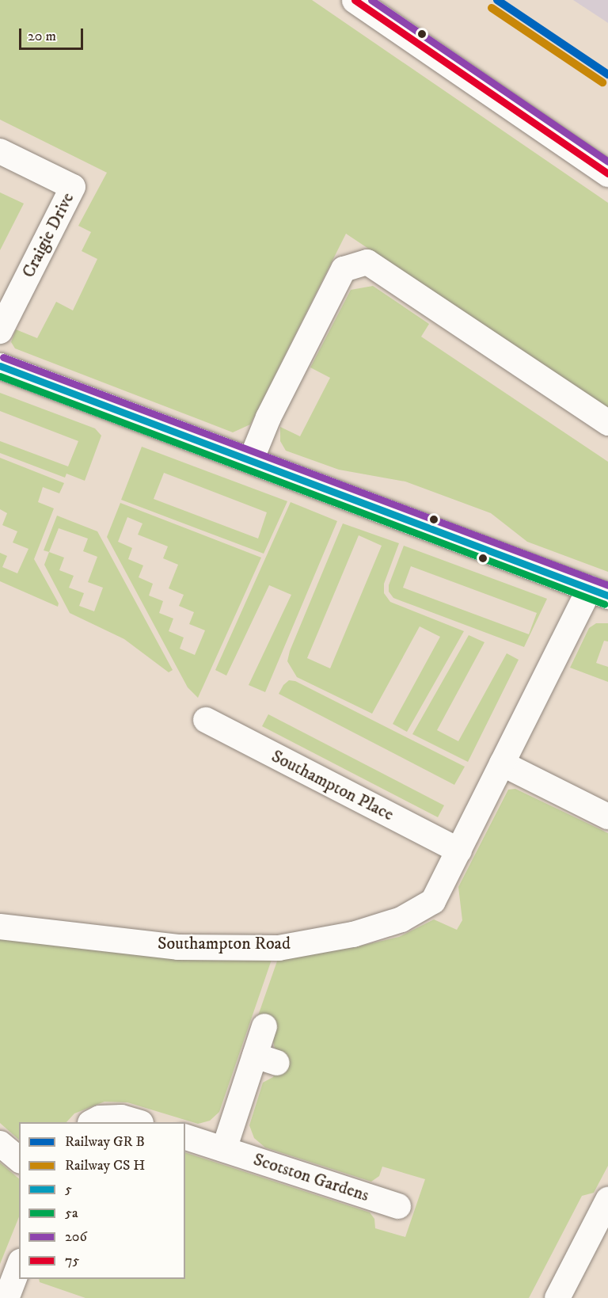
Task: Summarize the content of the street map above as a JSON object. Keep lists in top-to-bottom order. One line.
{"streets":{"street":["Craigie Drive","Southampton Place","Southampton Road","Scotston Gardens"]},"crossings":[["Southampton Place","Southampton Road"]],"lines":["transit line 206","transit line 75","transit line 5","transit line 5a"],"legend":["Railway GR B","Railway CS H","5","5a","206","75"],"scale_bar":"20 m"}
